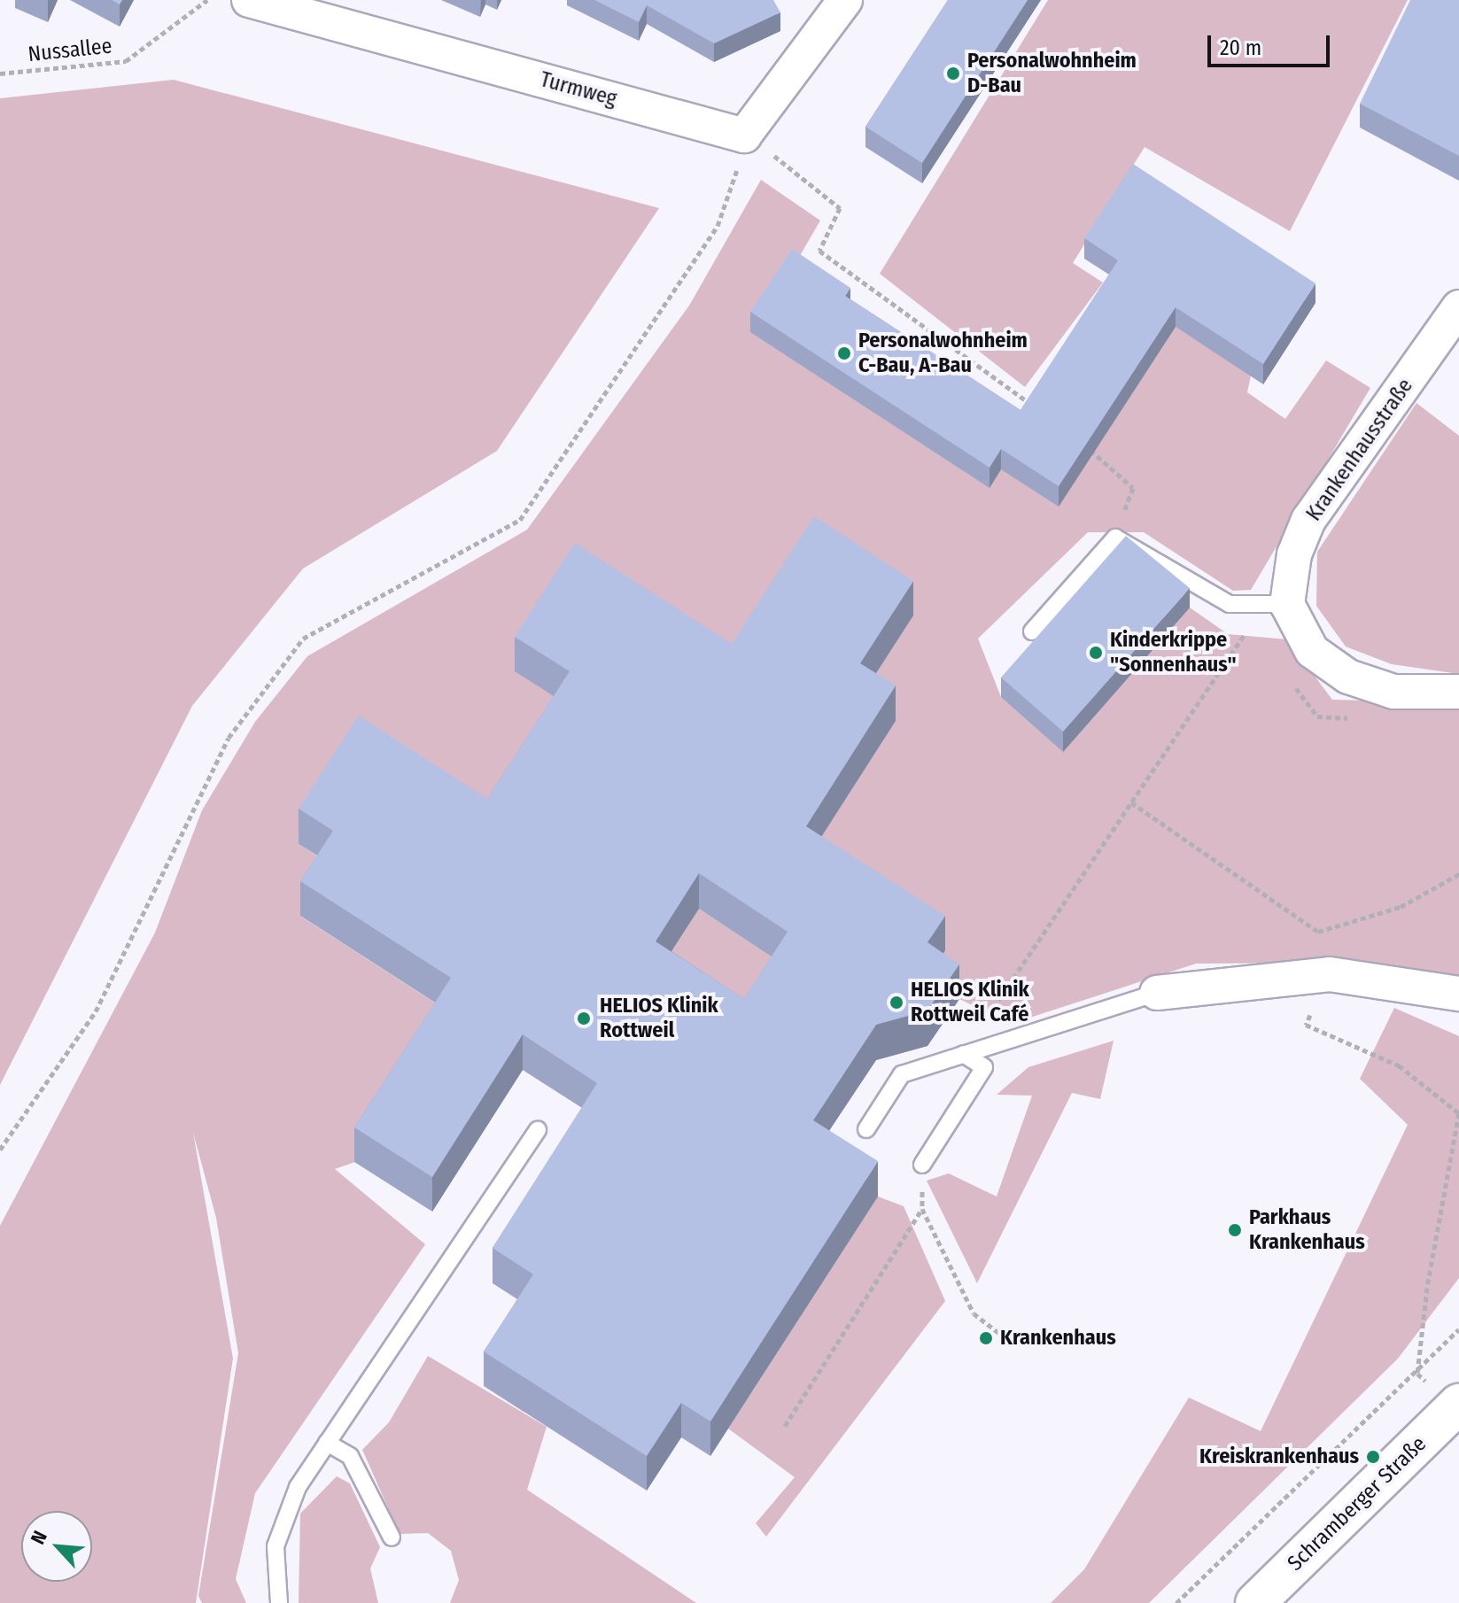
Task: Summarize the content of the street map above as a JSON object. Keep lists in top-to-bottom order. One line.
{"streets":{"street":["Turmweg","Krankenhausstraße","Schramberger Straße"],"path":["Nussallee"]},"places":["Personalwohnheim D-Bau","Personalwohnheim C-Bau, A-Bau","Kinderkrippe \"Sonnenhaus\"","HELIOS Klinik Rottweil Café","HELIOS Klinik Rottweil","Parkhaus Krankenhaus","Krankenhaus","Kreiskrankenhaus"],"scale_bar":"20 m","north":"top left"}
